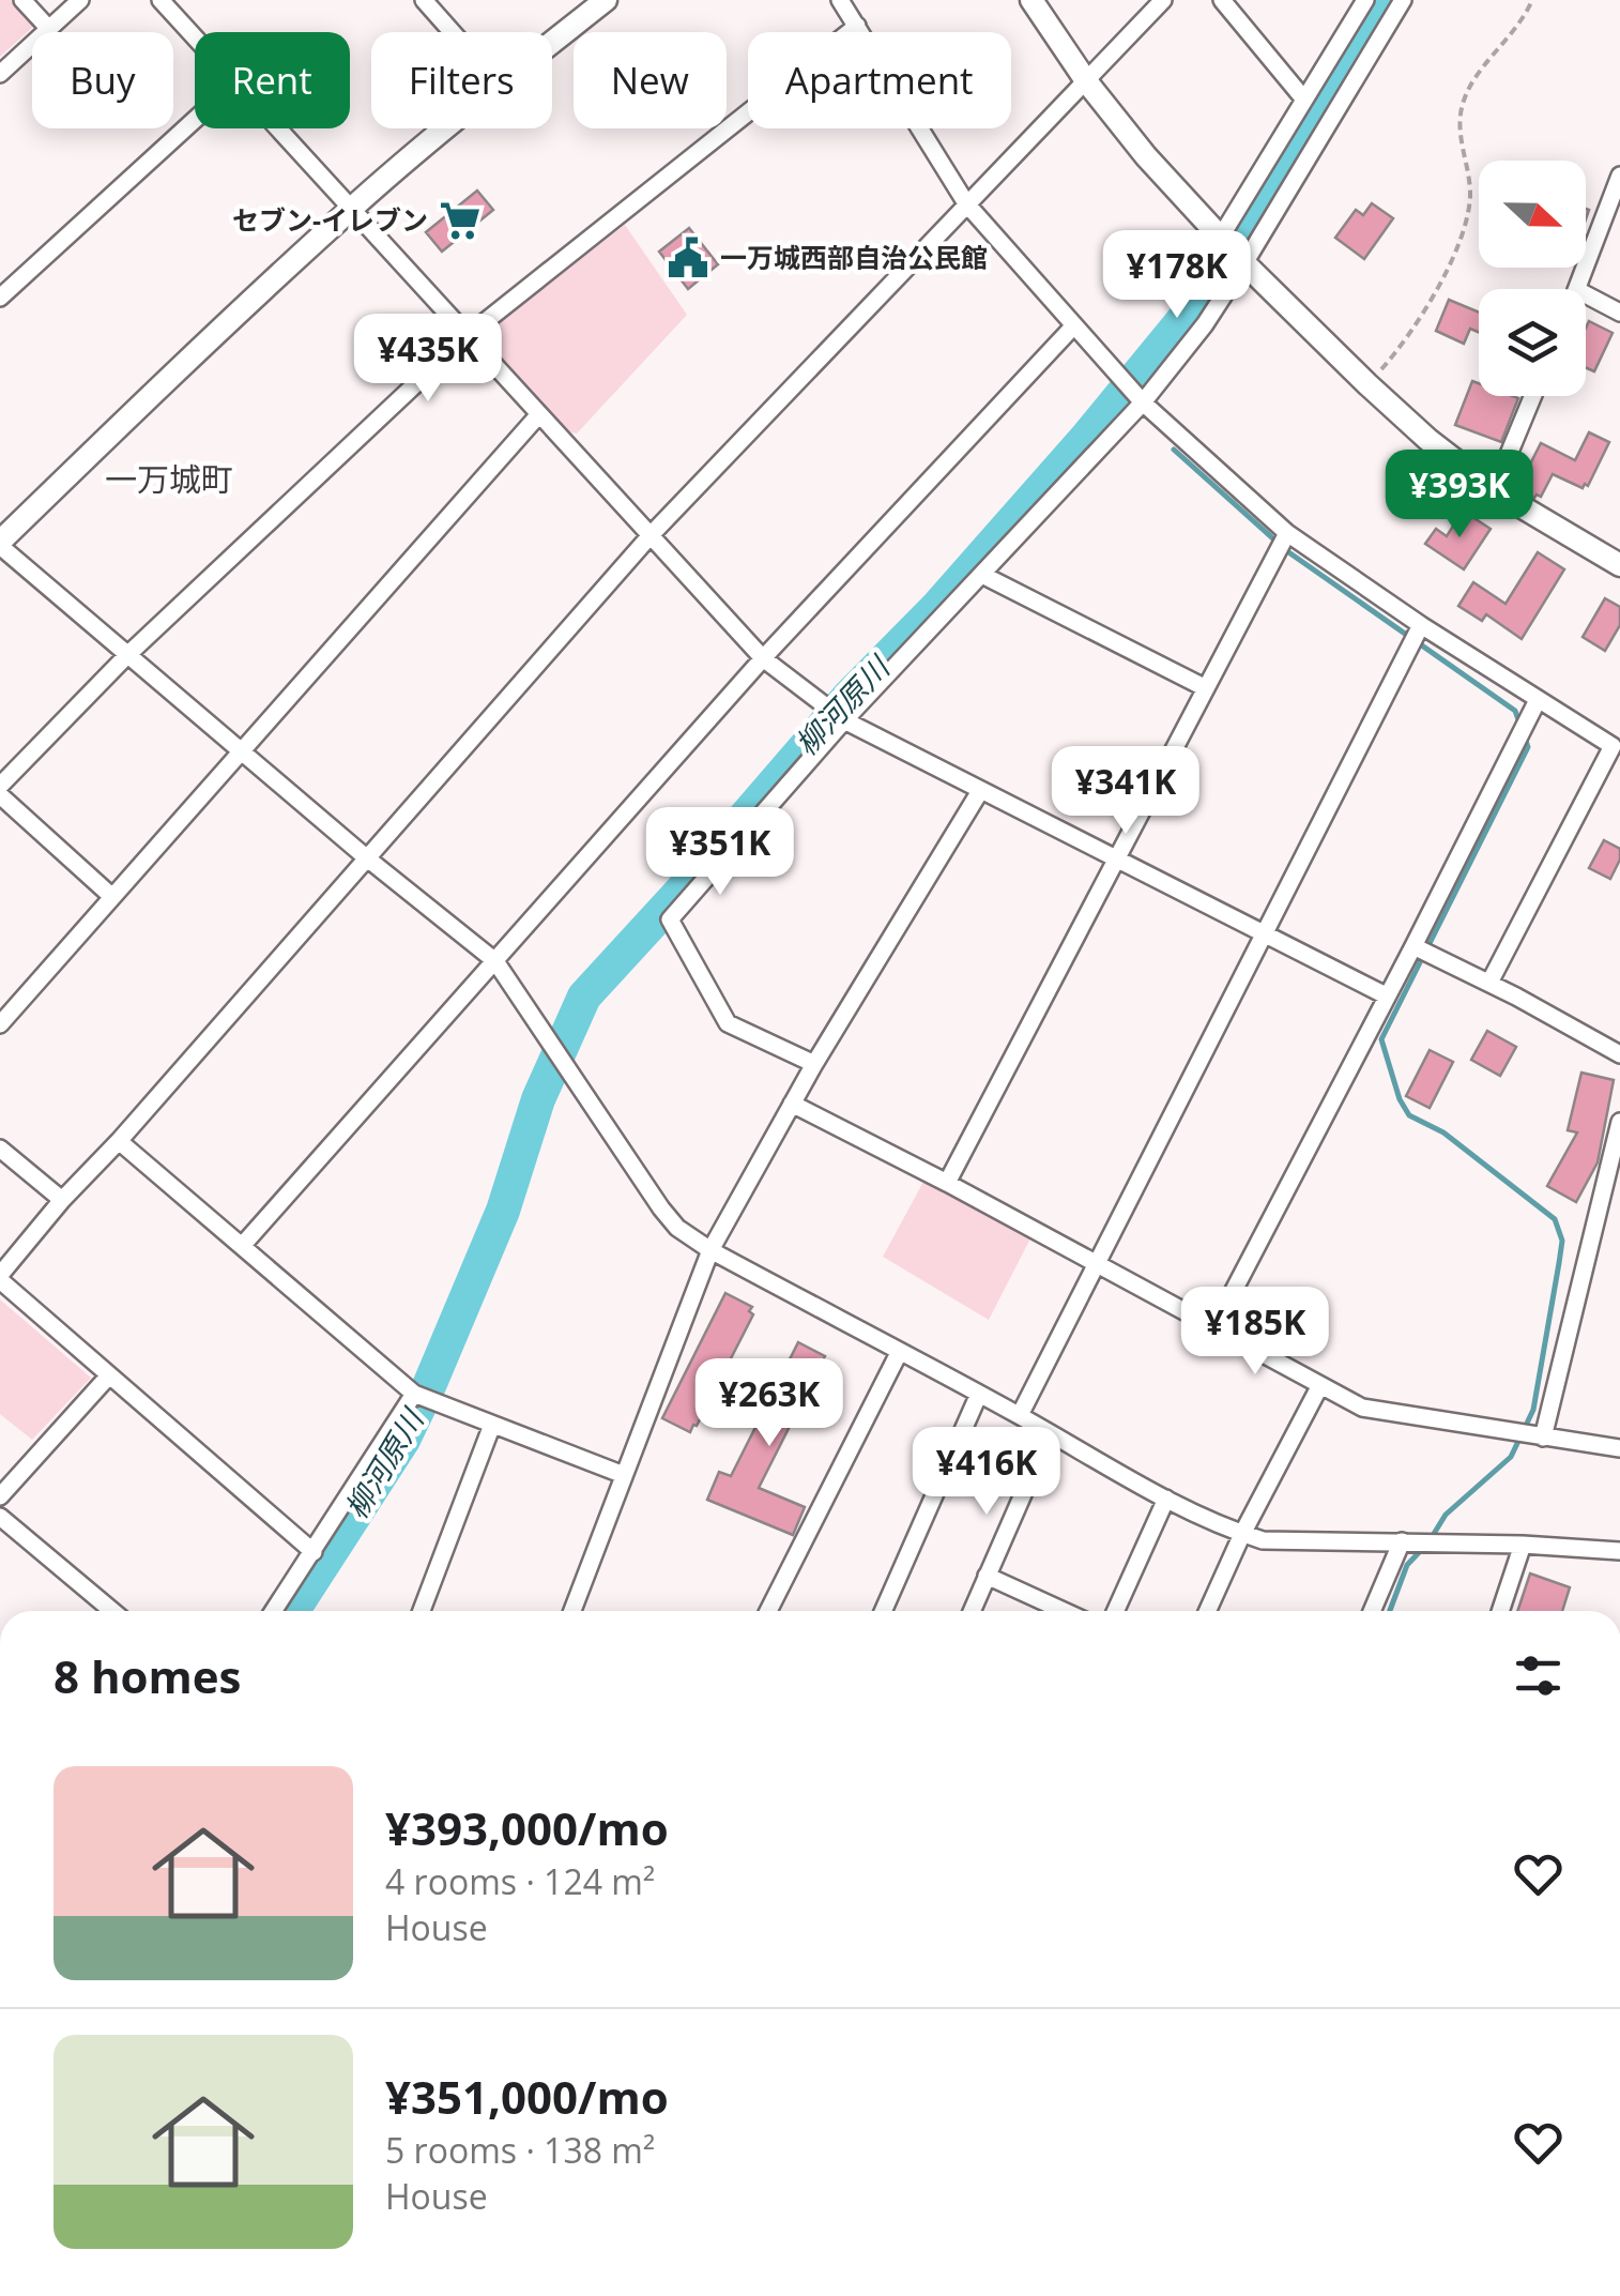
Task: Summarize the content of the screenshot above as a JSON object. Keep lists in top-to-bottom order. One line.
{"districts":["一万城町"],"water":["柳河原川"],"places":{"supermarket":["セブン-イレブン"],"public building":["一万城西部自治公民館"]},"north":"right","page":{"chip":["Buy","Rent","Filters","New","Apartment"],"price":["¥178K","¥435K","¥393K","¥341K","¥351K","¥185K","¥263K","¥416K"],"heading":"8 homes","list":[{"name":"¥393,000/mo","note":"4 rooms · 124 m² · House"},{"name":"¥351,000/mo","note":"5 rooms · 138 m² · House"}]}}
